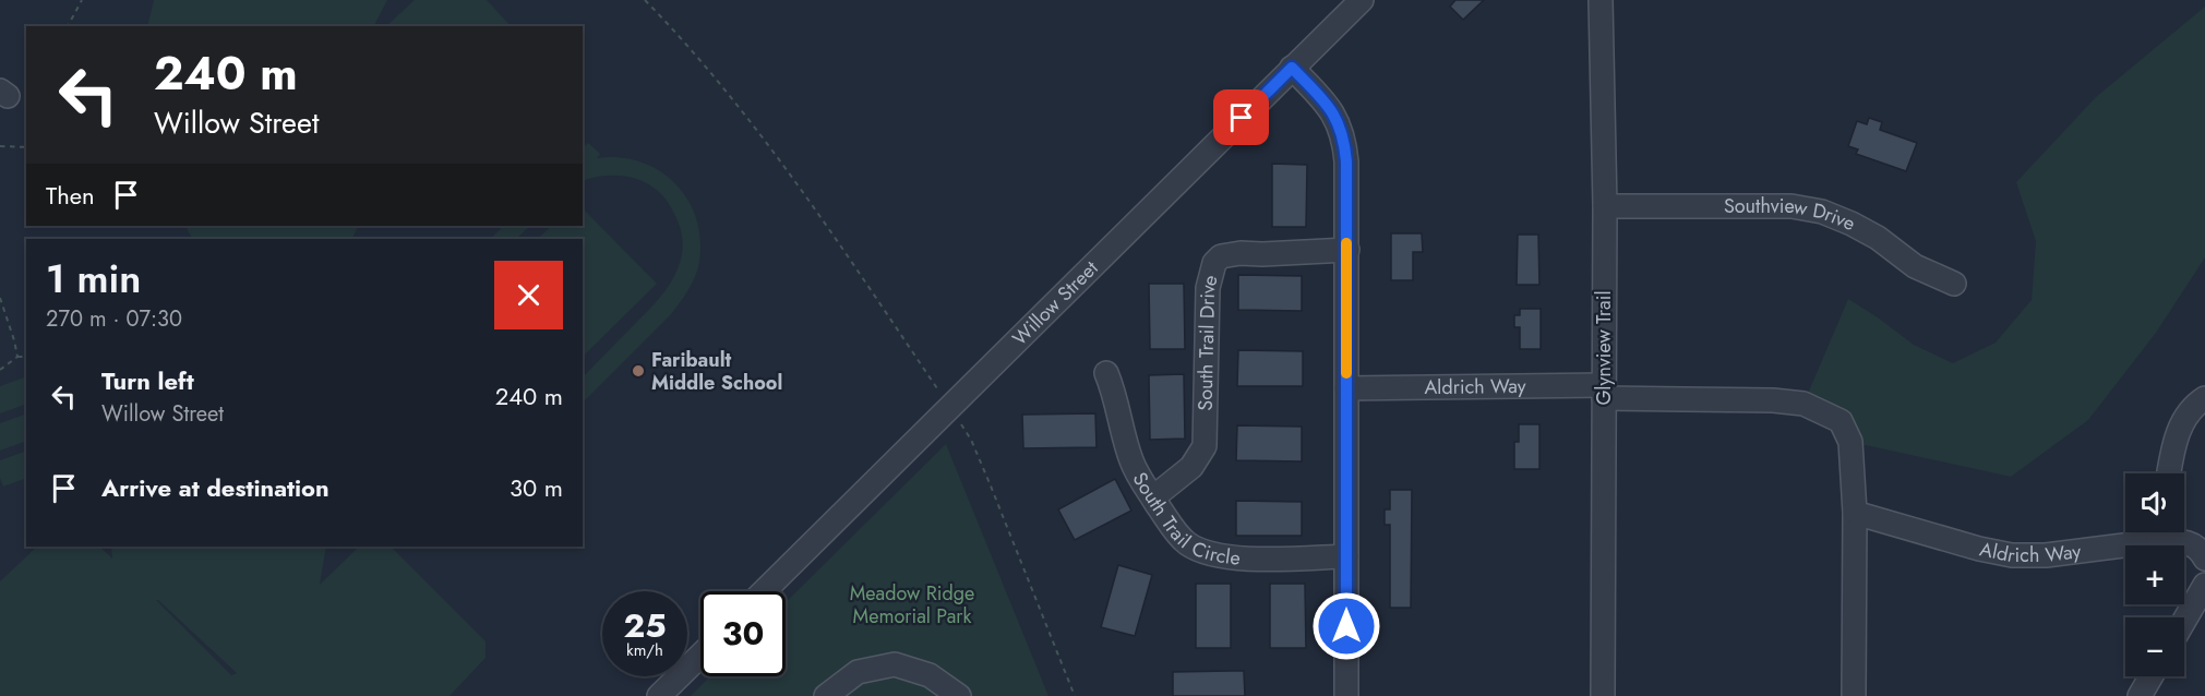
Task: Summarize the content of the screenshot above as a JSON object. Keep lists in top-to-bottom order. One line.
{"streets":{"street":["Southview Drive","Willow Street","South Trail Drive","Glynview Trail","Aldrich Way","South Trail Circle"]},"crossings":[["Southview Drive","Glynview Trail"],["South Trail Drive","South Trail Circle"],["Glynview Trail","Aldrich Way"]],"parks":["Meadow Ridge Memorial Park"],"places":["Faribault Middle School"],"page":{"turn":["240 m","Willow Street"],"then":"Then","heading":["1 min","270 m · 07:30"],"list":[{"name":"Turn left","note":"Willow Street","value":"240 m"},{"name":"Arrive at destination","value":"30 m"}],"map_buttons":["+","−"],"speed":"25 km/h","limit":"30"}}
